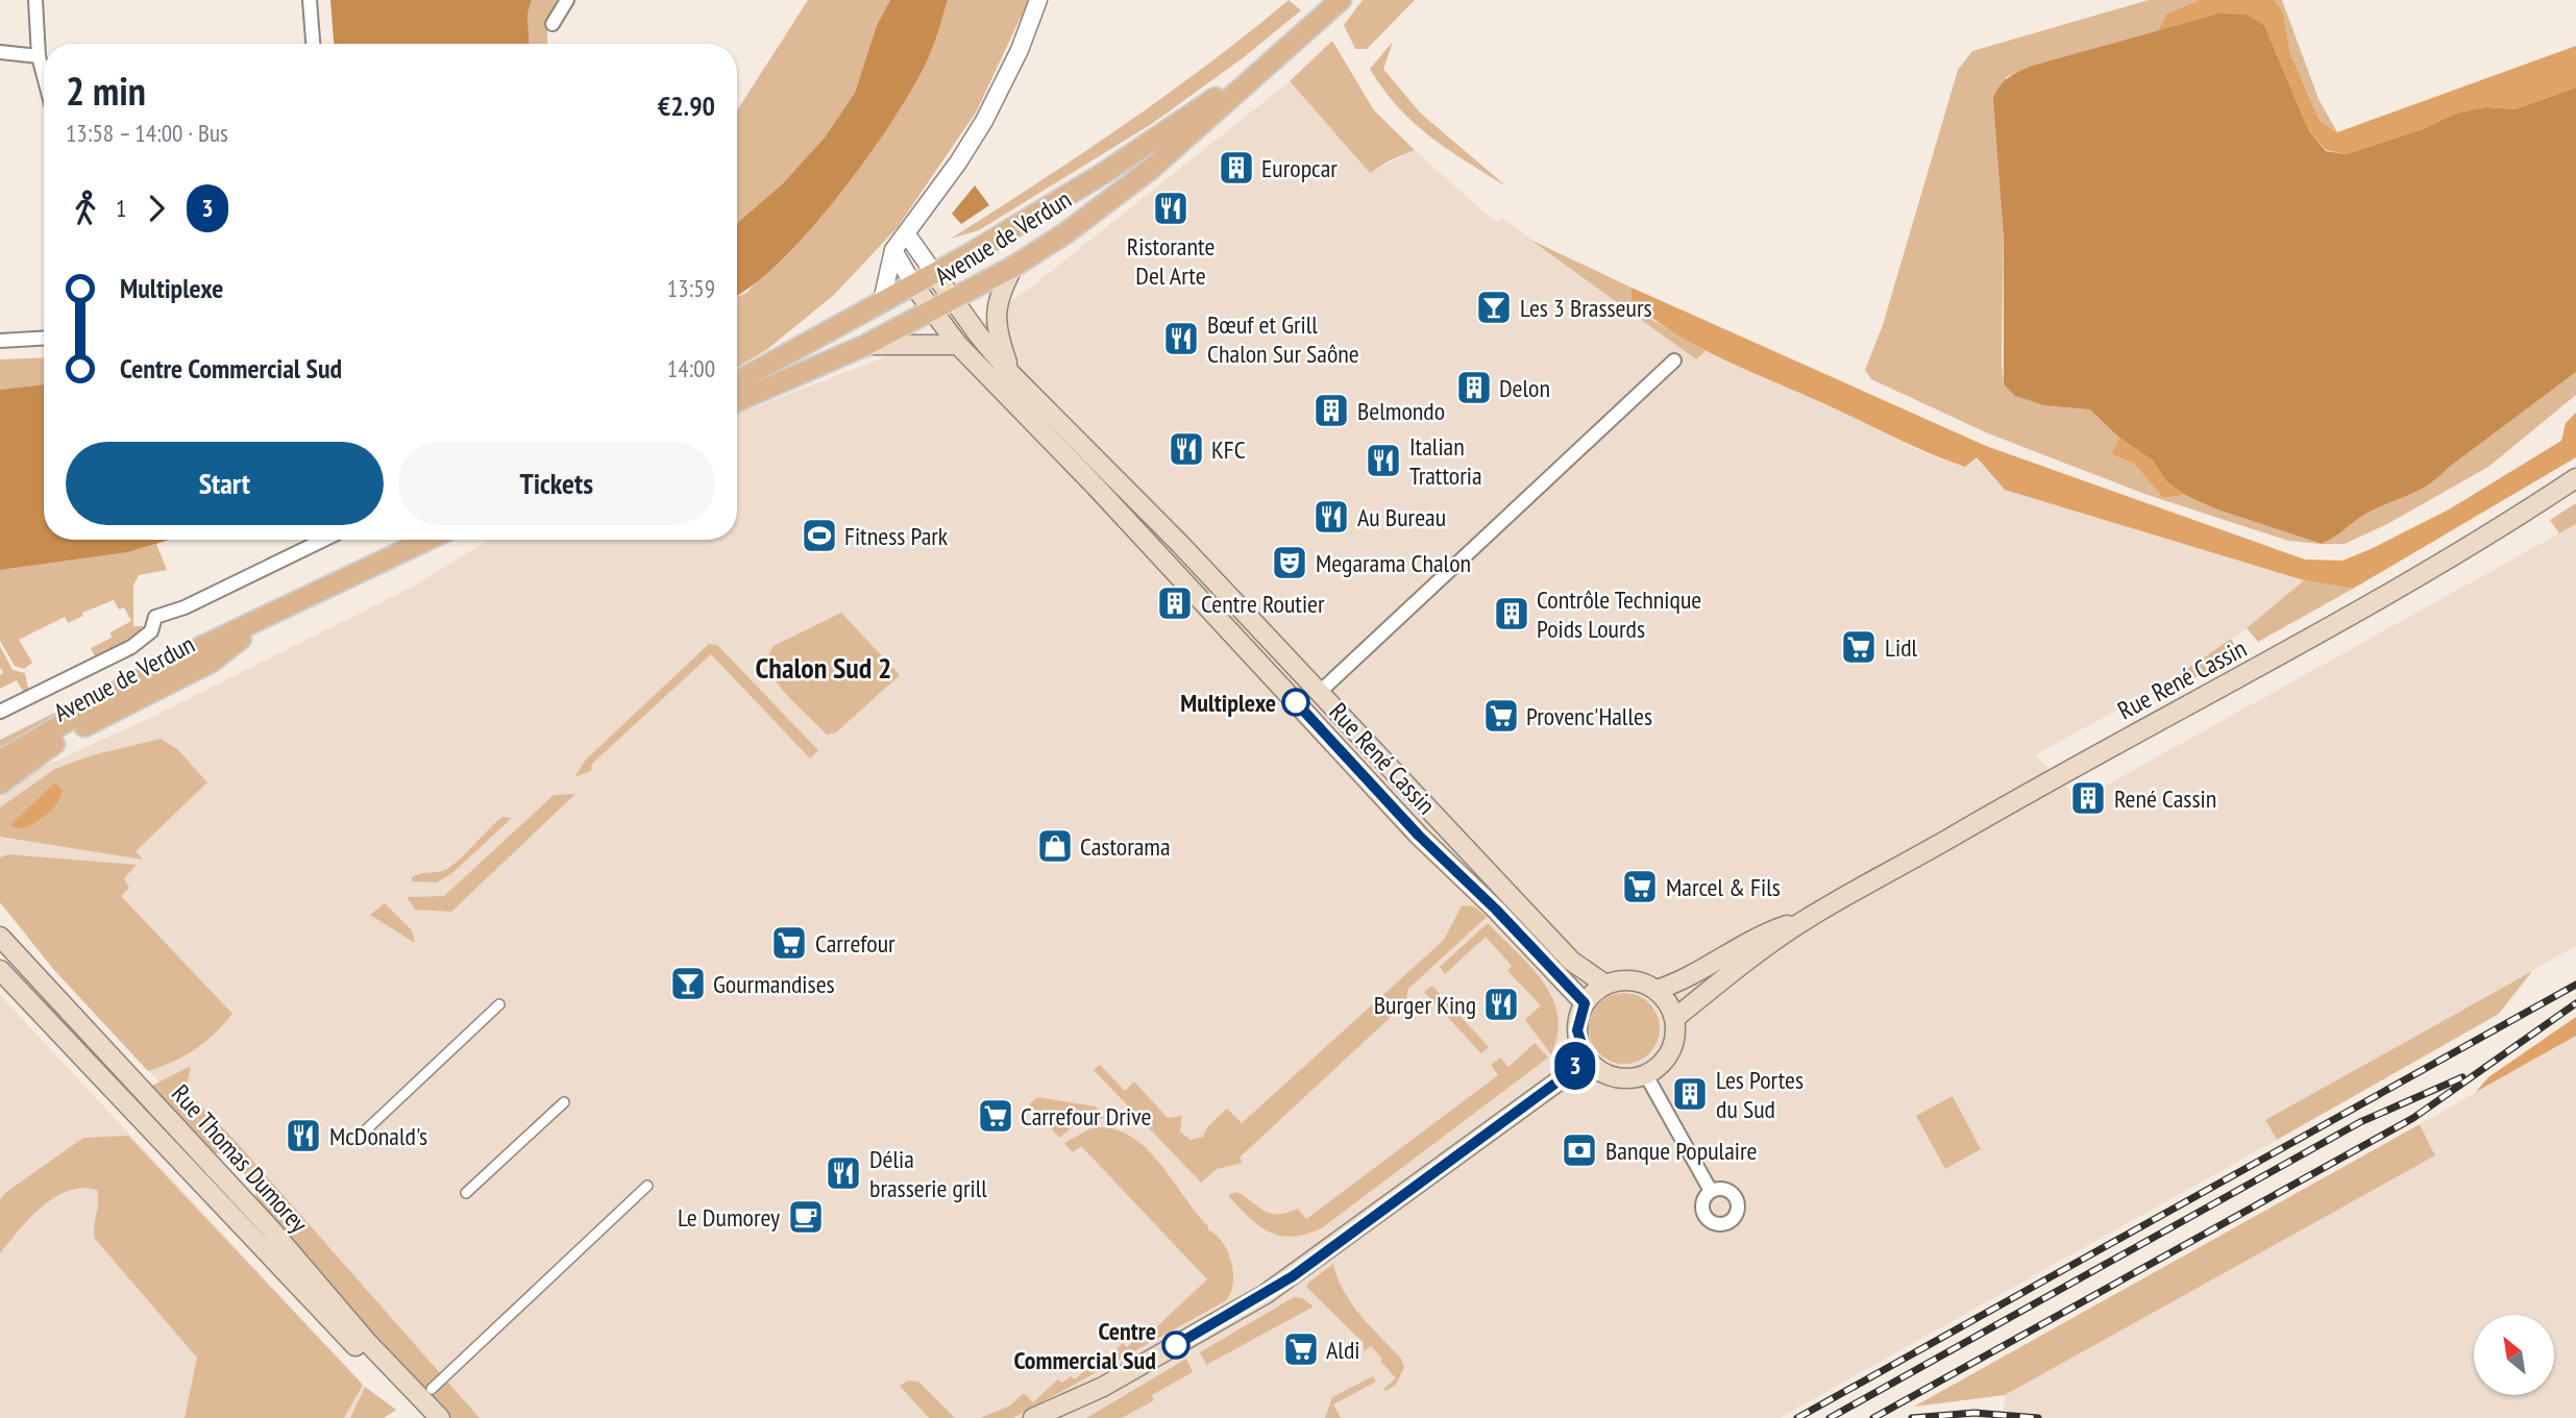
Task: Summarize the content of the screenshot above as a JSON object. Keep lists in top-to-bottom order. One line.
{"streets":{"main road":["Avenue de Verdun","Rue René Cassin","Rue Thomas Dumorey"]},"crossings":[["Avenue de Verdun","Rue René Cassin"]],"districts":["Chalon Sud 2"],"places":{"building":["Europcar","Delon","Belmondo","Centre Routier","Contrôle Technique Poids Lourds","René Cassin","Les Portes du Sud"],"restaurant":["Ristorante Del Arte","Bœuf et Grill Chalon Sur Saône","KFC","Italian Trattoria","Au Bureau","Burger King","McDonald's","Délia brasserie grill"],"bar":["Les 3 Brasseurs","Gourmandises"],"sports":["Fitness Park"],"theatre":["Megarama Chalon"],"supermarket":["Lidl","Provenc'Halles","Marcel & Fils","Carrefour","Carrefour Drive","Aldi"],"other":["Multiplexe","Centre Commercial Sud"],"shop":["Castorama"],"bank":["Banque Populaire"],"cafe":["Le Dumorey"]},"lines":["bus line 3"],"north":"top left","page":{"on_map":"3","heading":["2 min","13:58 – 14:00 · Bus","€2.90"],"legs":["1","3"],"list":[{"name":"Multiplexe","value":"13:59"},{"name":"Centre Commercial Sud","value":"14:00"}],"buttons":["Start","Tickets"]}}
